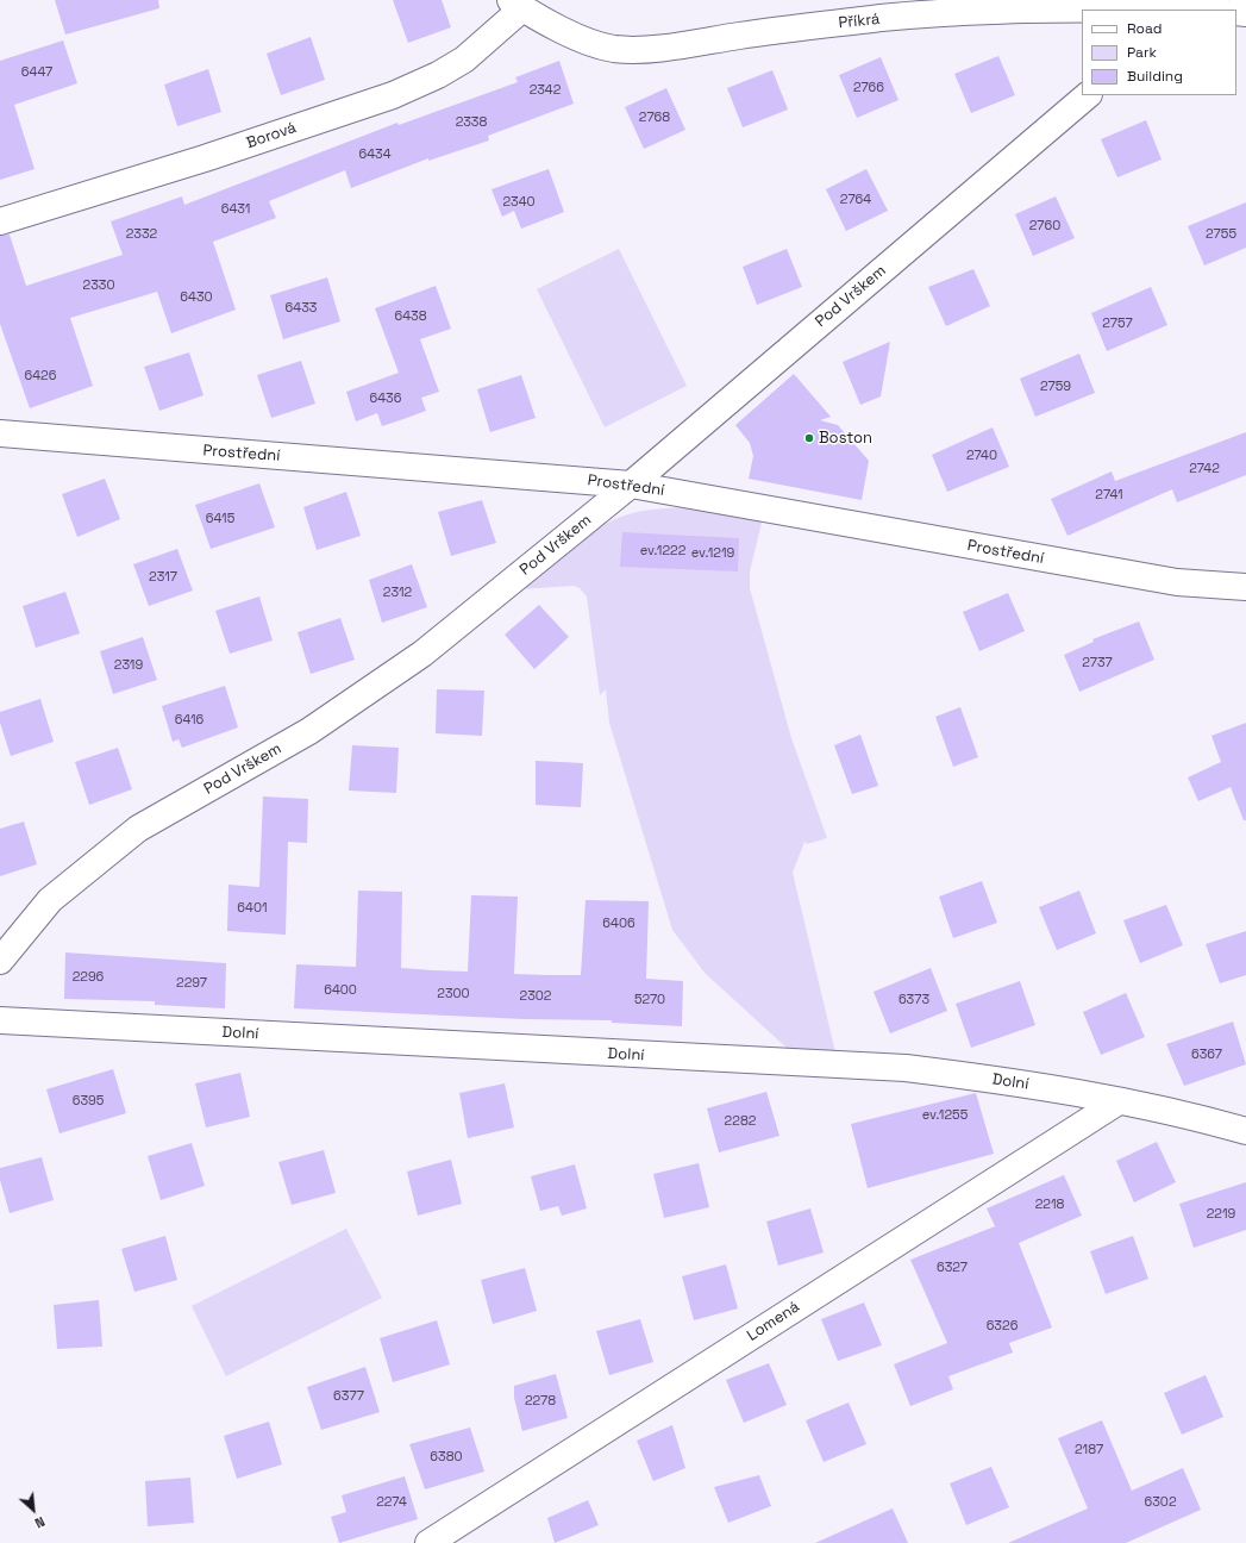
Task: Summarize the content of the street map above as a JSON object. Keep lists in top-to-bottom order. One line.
{"streets":{"street":["Příkrá","Borová","Pod Vrškem","Prostřední","Dolní","Lomená"]},"crossings":[["Příkrá","Borová"],["Pod Vrškem","Prostřední"],["Dolní","Lomená"]],"places":["Boston"],"house_numbers":["6447","2766","2342","2768","2338","6434","2764","2340","6431","2760","2332","2755","2330","6430","6433","6438","2757","6426","2759","6436","2740","2742","2741","6415","ev.1222","ev.1219","2317","2312","2737","2319","6416","6401","6406","2296","2297","6400","2300","2302","5270","6373","6367","6395","ev.1255","2282","2218","2219","6327","6326","6377","2278","2187","6380","2274","6302"],"legend":["Road","Park","Building"],"north":"bottom right"}
